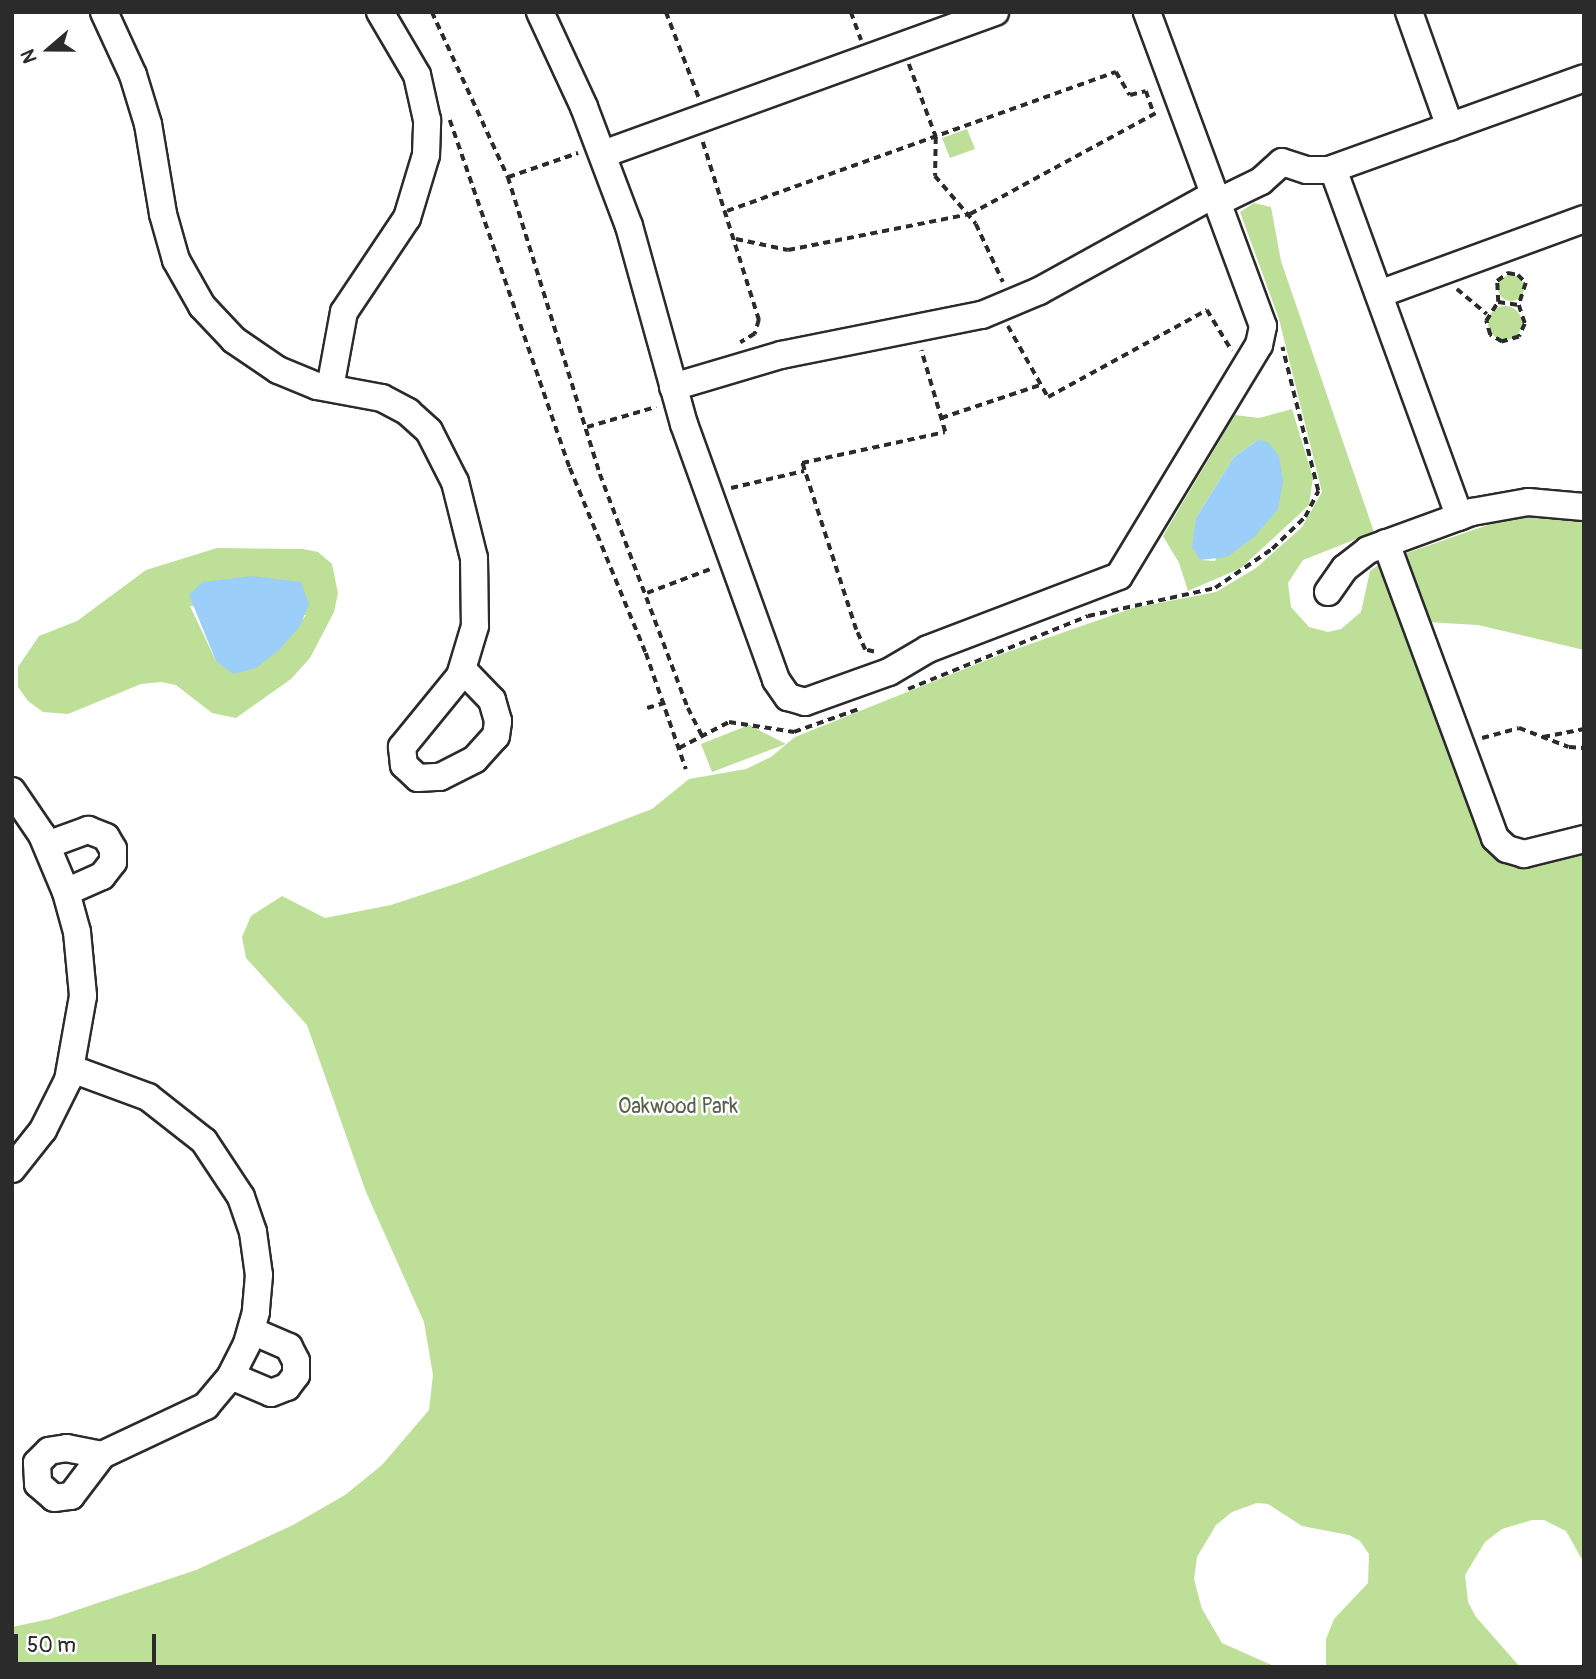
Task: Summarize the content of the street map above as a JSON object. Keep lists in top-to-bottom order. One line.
{"parks":["Oakwood Park"],"scale_bar":"50 m","north":"left"}
